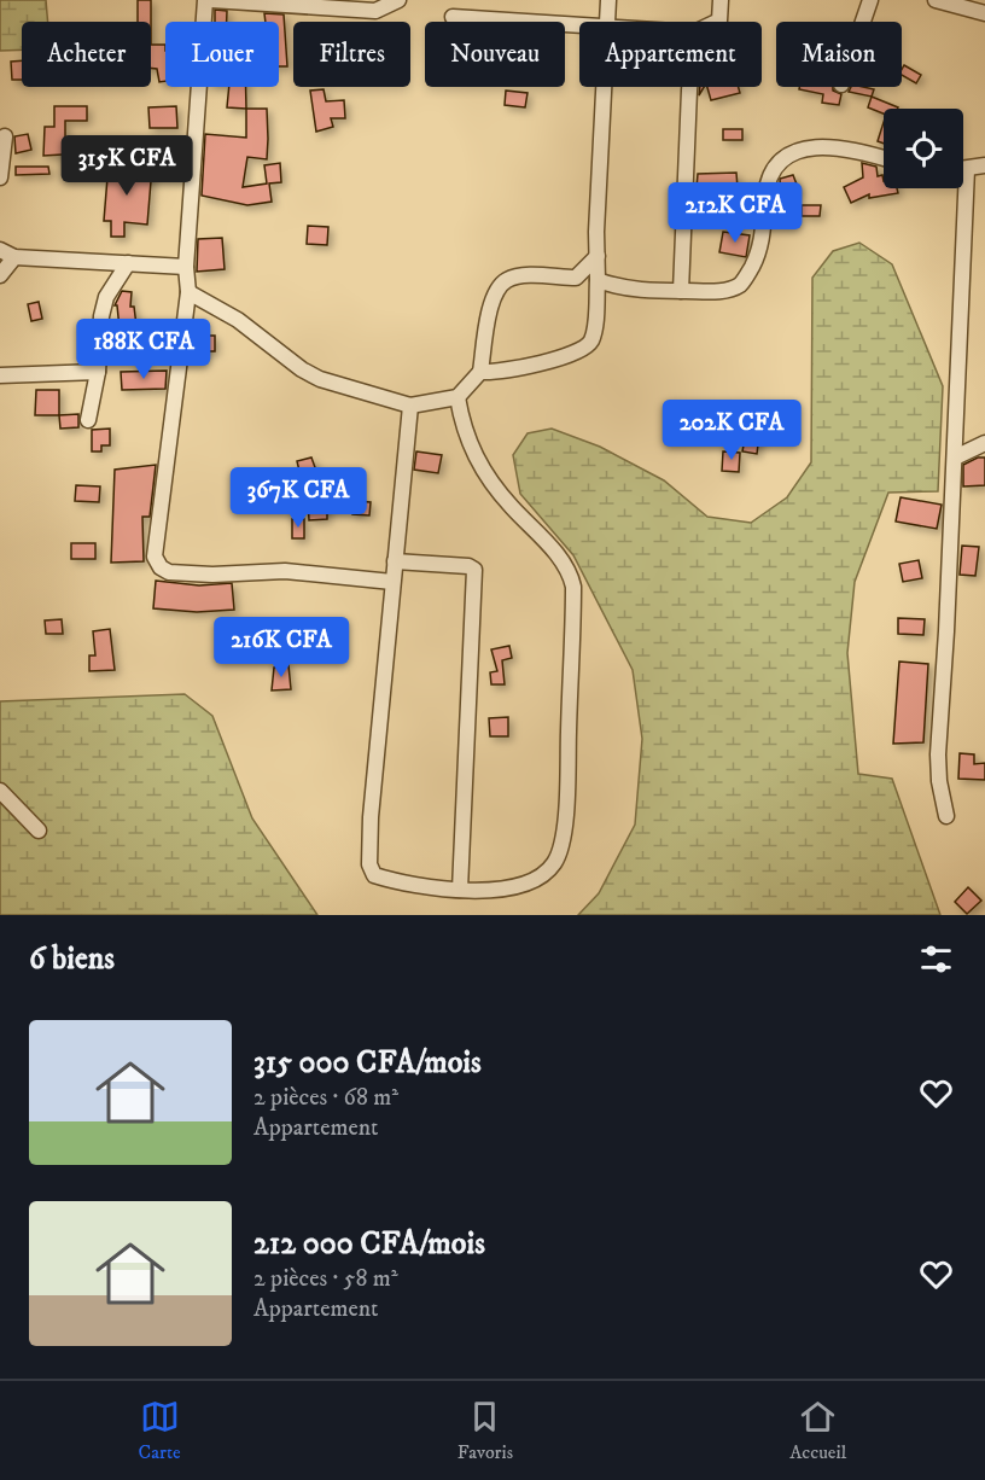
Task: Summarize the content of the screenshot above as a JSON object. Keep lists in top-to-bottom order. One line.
{"page":{"chip":["Acheter","Louer","Filtres","Nouveau","Appartement","Maison"],"price":["315K CFA","212K CFA","188K CFA","202K CFA","367K CFA","216K CFA"],"heading":"6 biens","list":[{"name":"315 000 CFA/mois","note":"2 pièces · 68 m² · Appartement"},{"name":"212 000 CFA/mois","note":"2 pièces · 58 m² · Appartement"}],"tabs":["Carte","Favoris","Accueil"]}}
